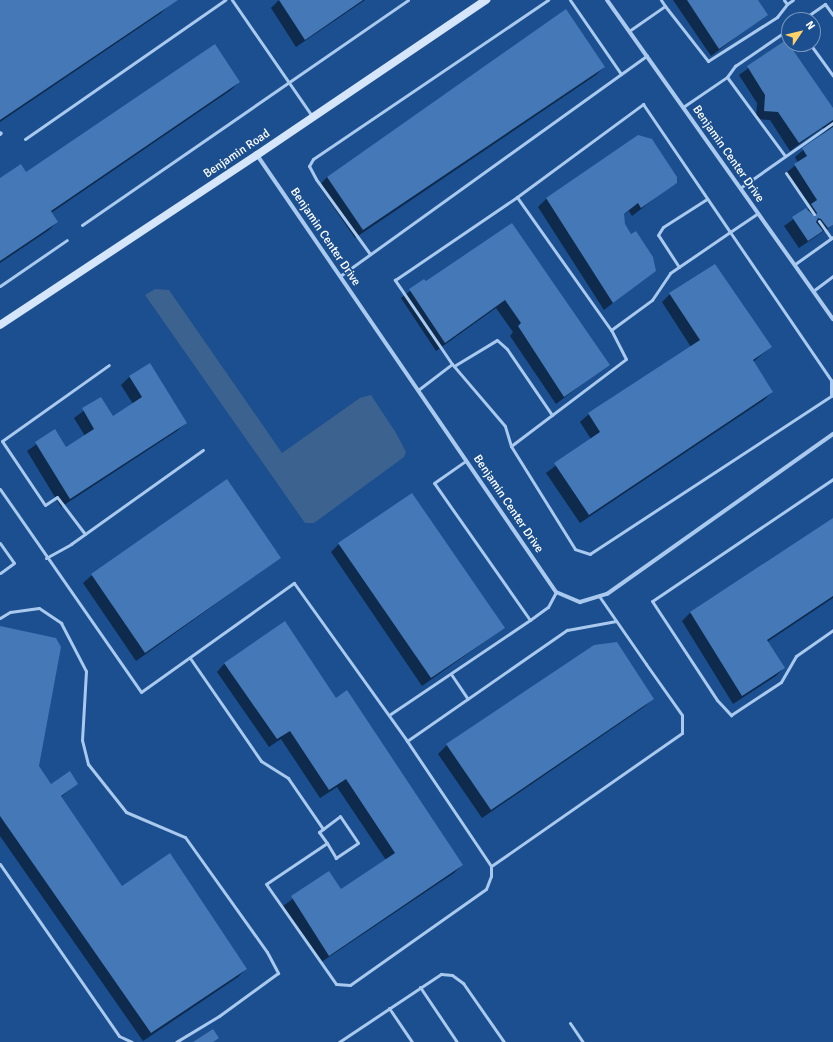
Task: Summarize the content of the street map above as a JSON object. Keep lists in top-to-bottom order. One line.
{"streets":{"street":["Benjamin Road","Benjamin Center Drive"]},"crossings":[["Benjamin Road","Benjamin Center Drive"]],"north":"top right"}
